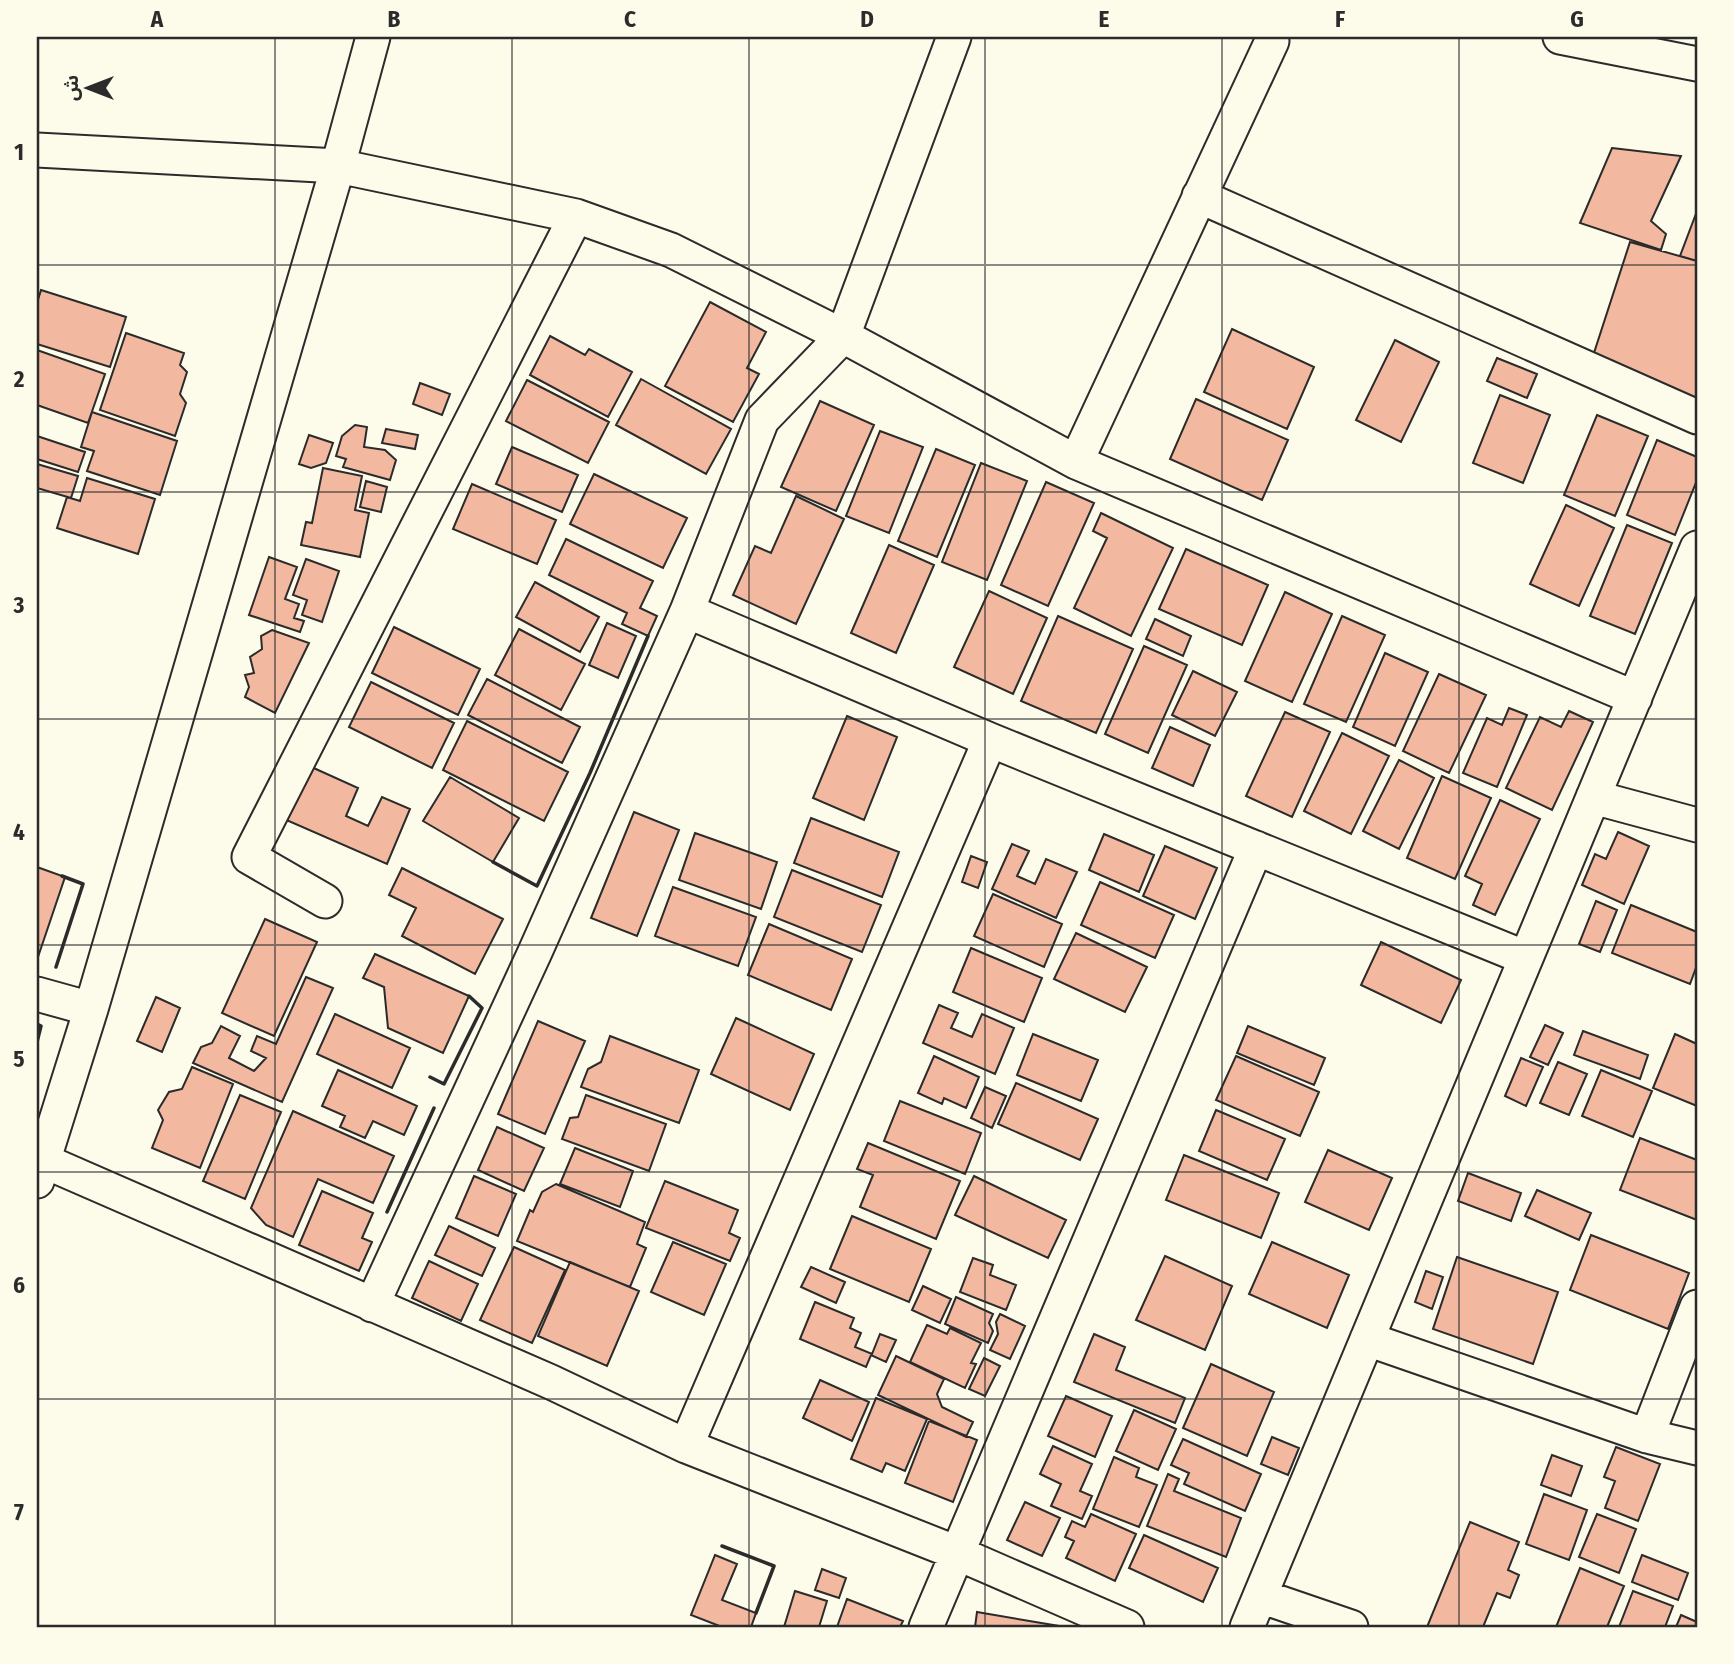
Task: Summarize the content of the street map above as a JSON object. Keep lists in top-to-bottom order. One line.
{"north":"left","grid":{"columns":["A","B","C","D","E","F","G"],"rows":["1","2","3","4","5","6","7"]}}
